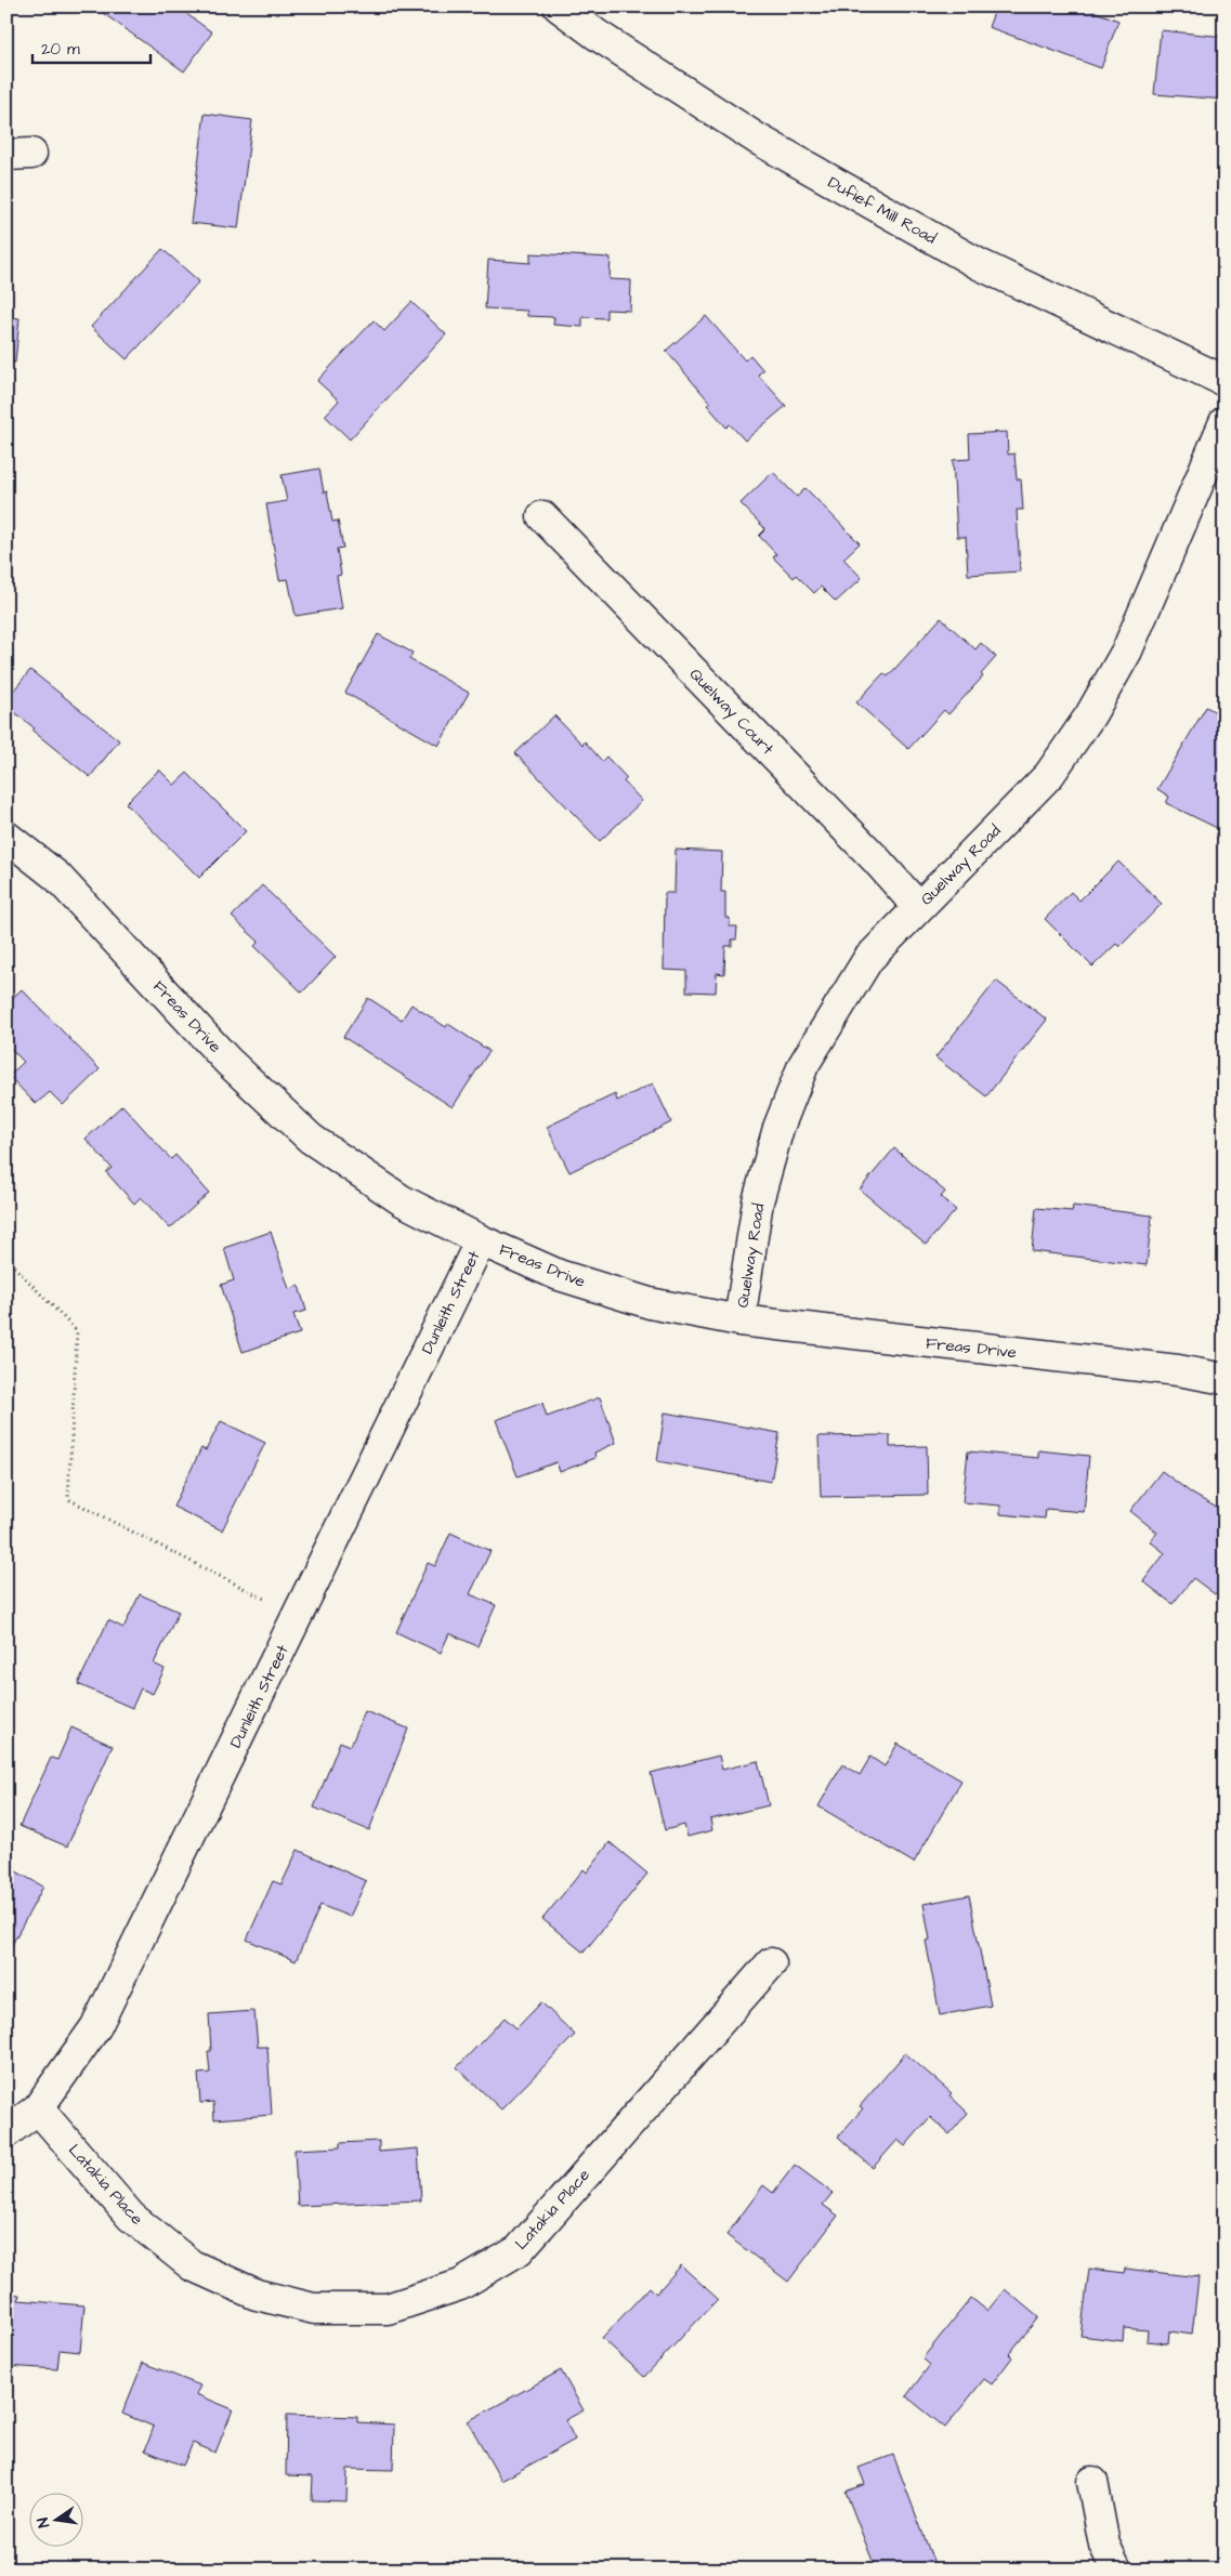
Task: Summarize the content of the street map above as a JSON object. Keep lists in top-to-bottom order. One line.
{"streets":{"street":["Dufief Mill Road","Quelway Court","Quelway Road","Freas Drive","Dunleith Street","Latakia Place"]},"crossings":[["Quelway Court","Quelway Road"],["Quelway Road","Freas Drive"],["Freas Drive","Dunleith Street"],["Dunleith Street","Latakia Place"]],"scale_bar":"20 m","north":"left"}
